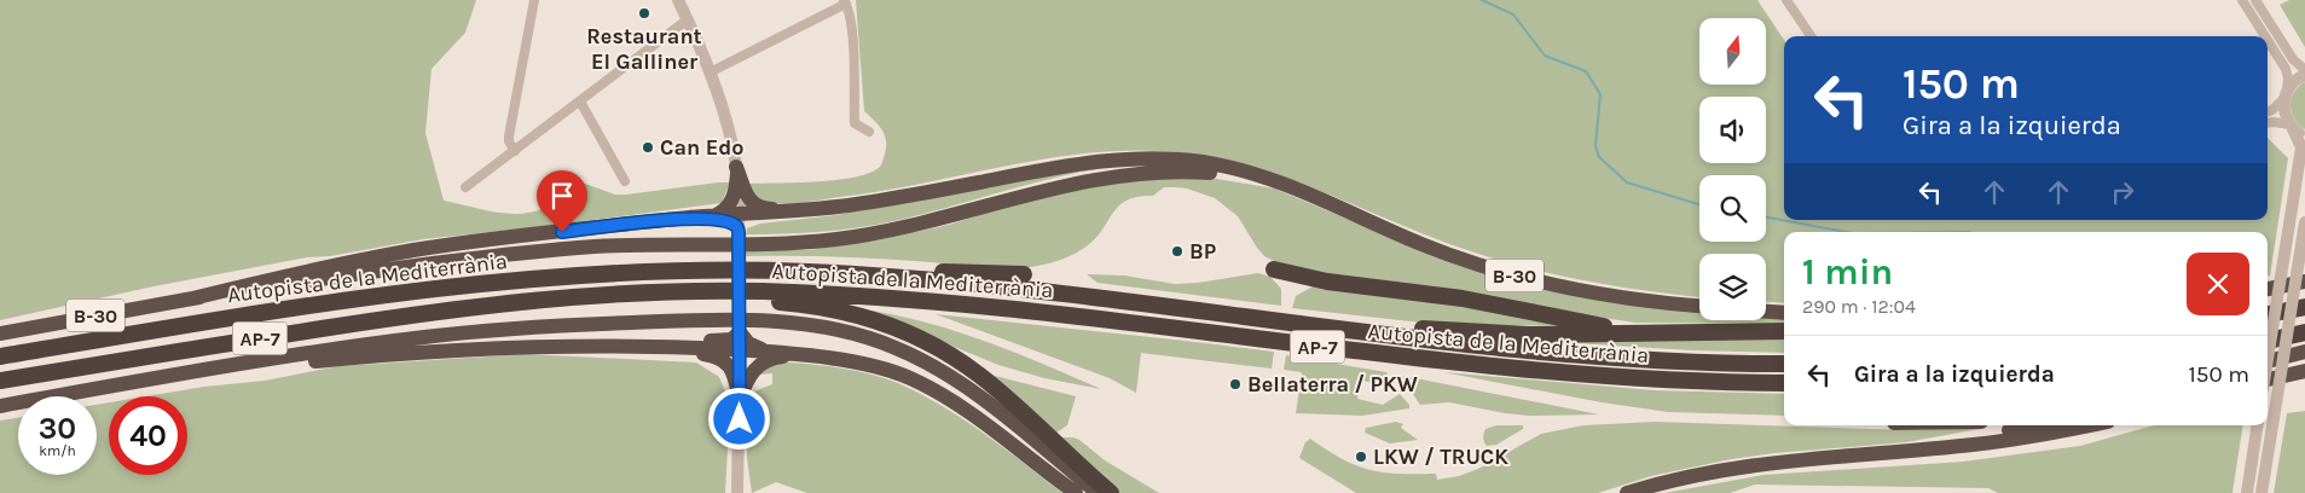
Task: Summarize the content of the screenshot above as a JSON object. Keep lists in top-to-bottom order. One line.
{"streets":{"highway":["B-30","Autopista de la Mediterrània","AP-7"]},"places":["Restaurant El Galliner","Can Edo","BP","Bellaterra / PKW","LKW / TRUCK"],"north":"top","page":{"turn":["150 m","Gira a la izquierda"],"heading":["1 min","290 m · 12:04"],"list":[{"name":"Gira a la izquierda","value":"150 m"}],"speed":"30 km/h","limit":"40"}}
